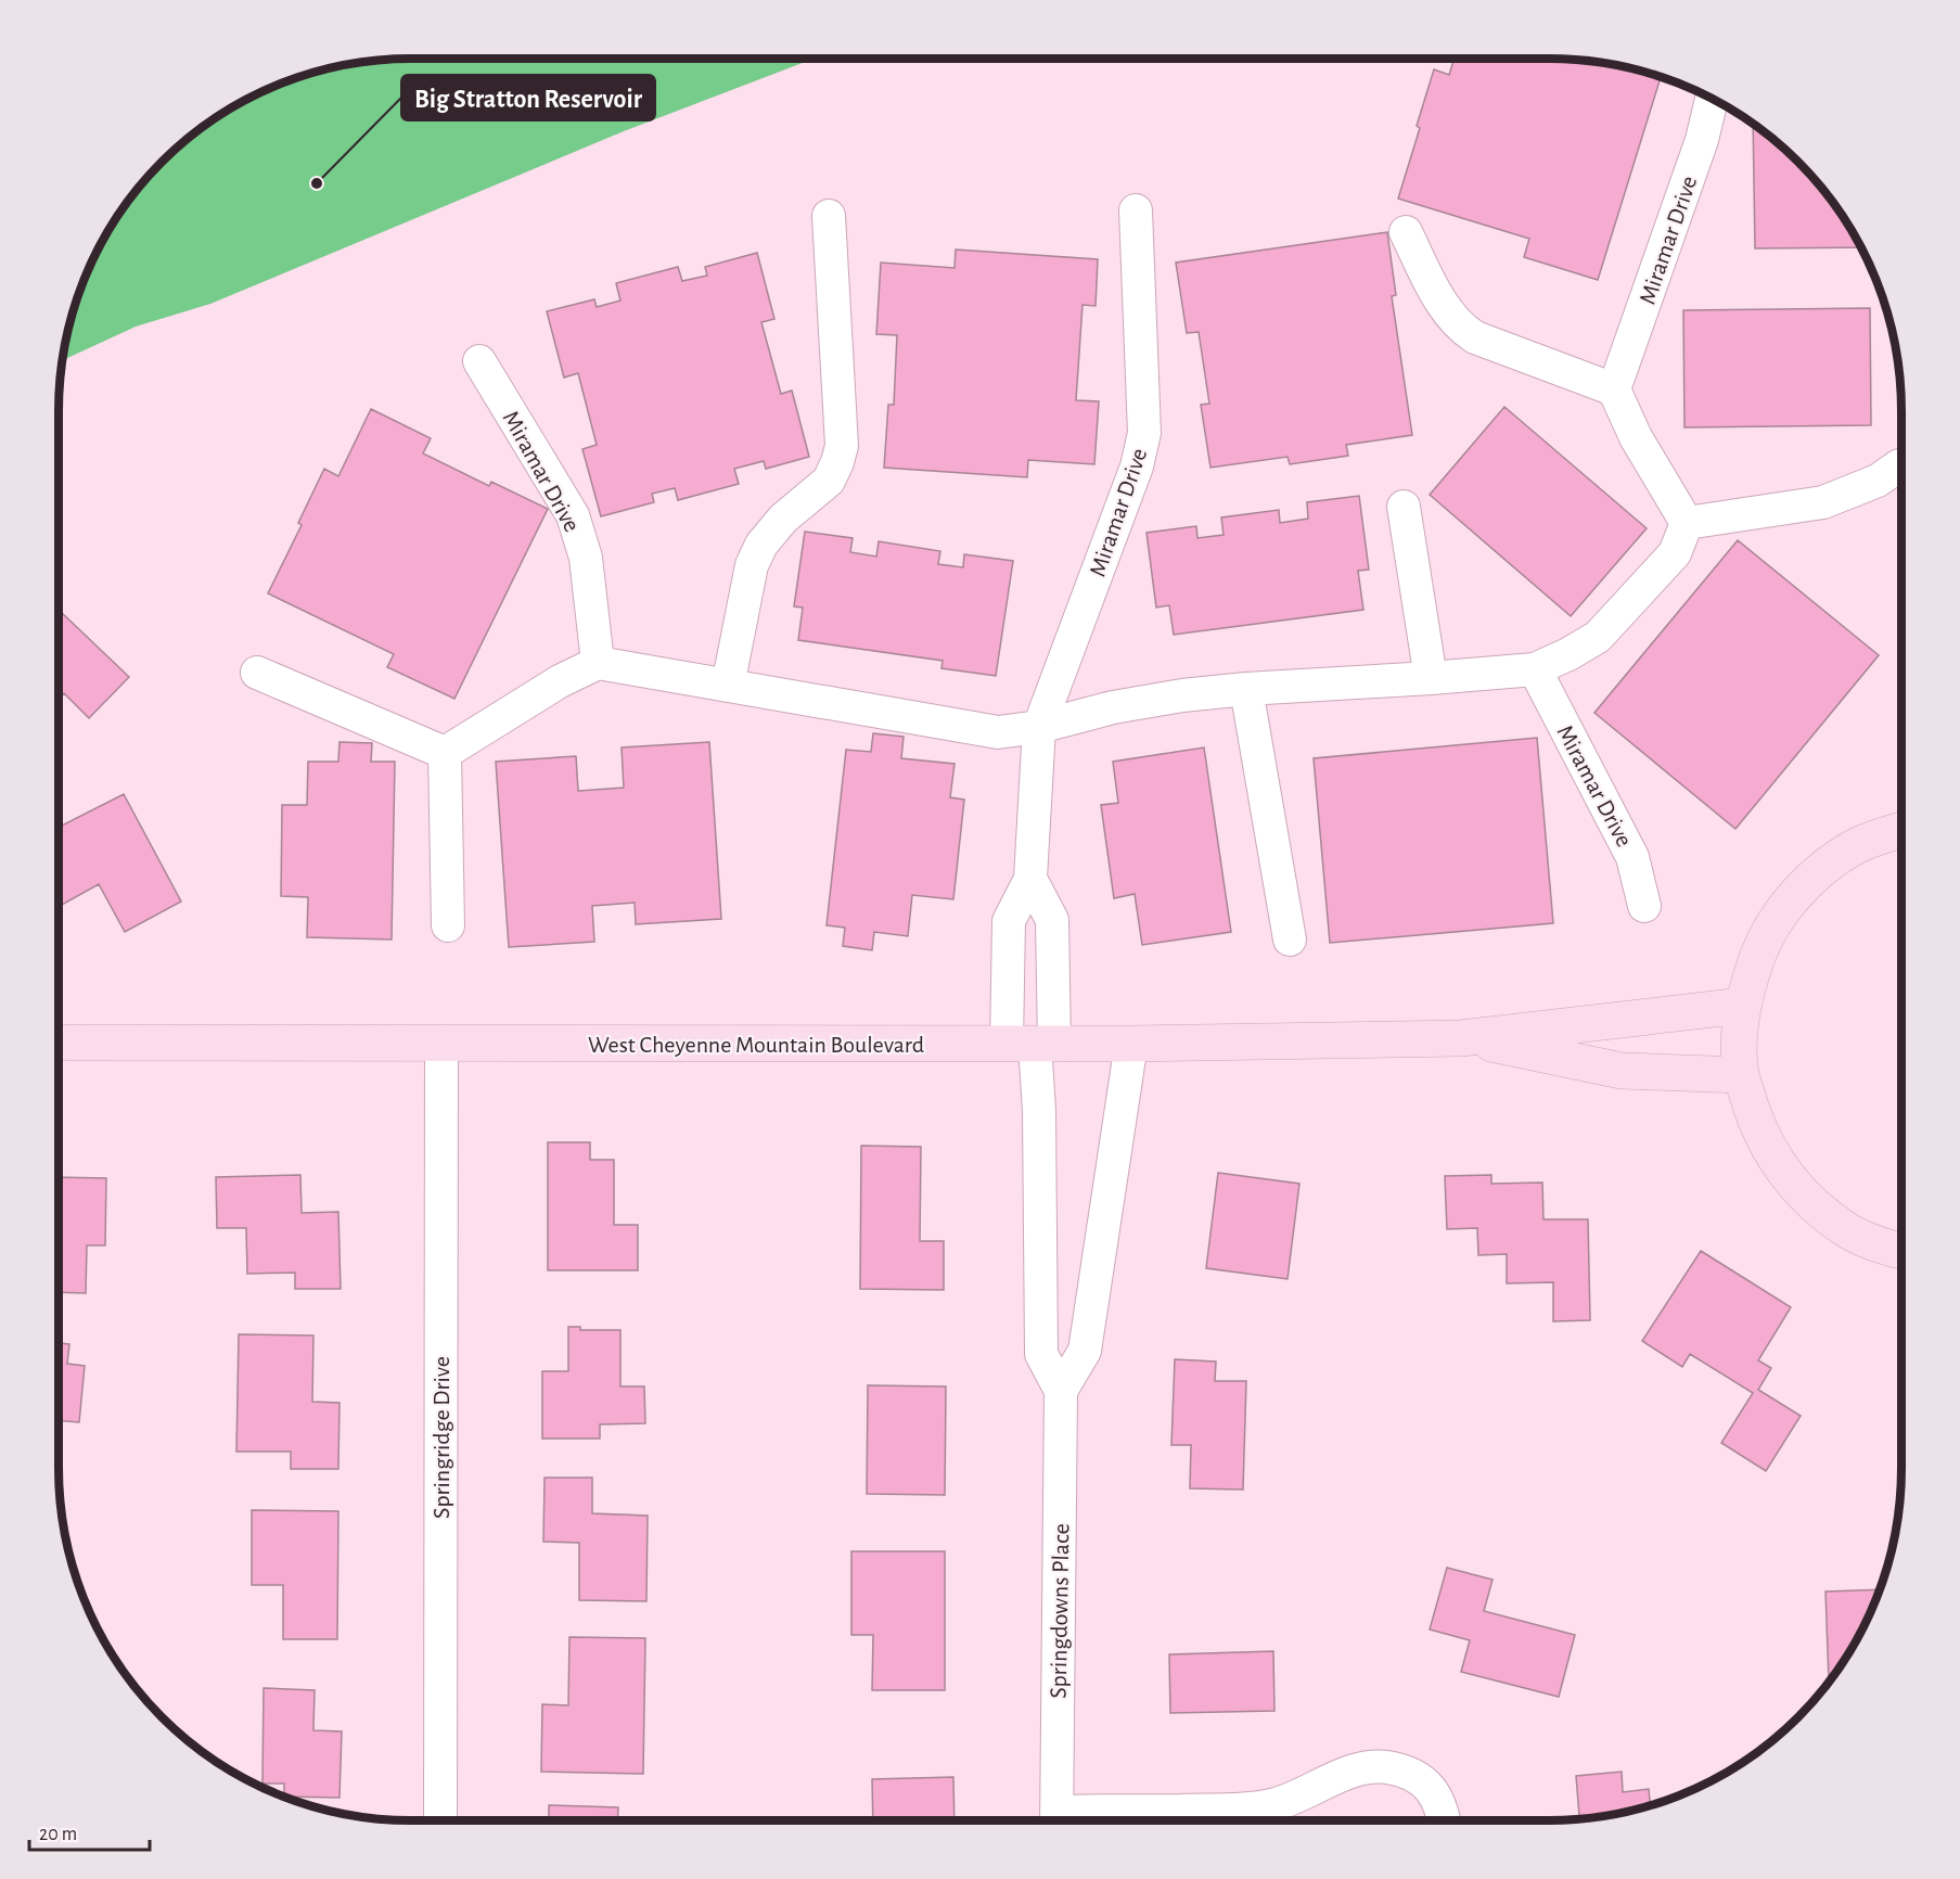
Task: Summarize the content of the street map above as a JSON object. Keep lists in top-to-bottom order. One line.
{"streets":{"street":["Miramar Drive","West Cheyenne Mountain Boulevard","Springridge Drive","Springdowns Place"]},"crossings":[["Miramar Drive","West Cheyenne Mountain Boulevard"],["Miramar Drive","Springdowns Place"],["West Cheyenne Mountain Boulevard","Springridge Drive"],["West Cheyenne Mountain Boulevard","Springdowns Place"]],"places":["Big Stratton Reservoir"],"scale_bar":"20 m"}
